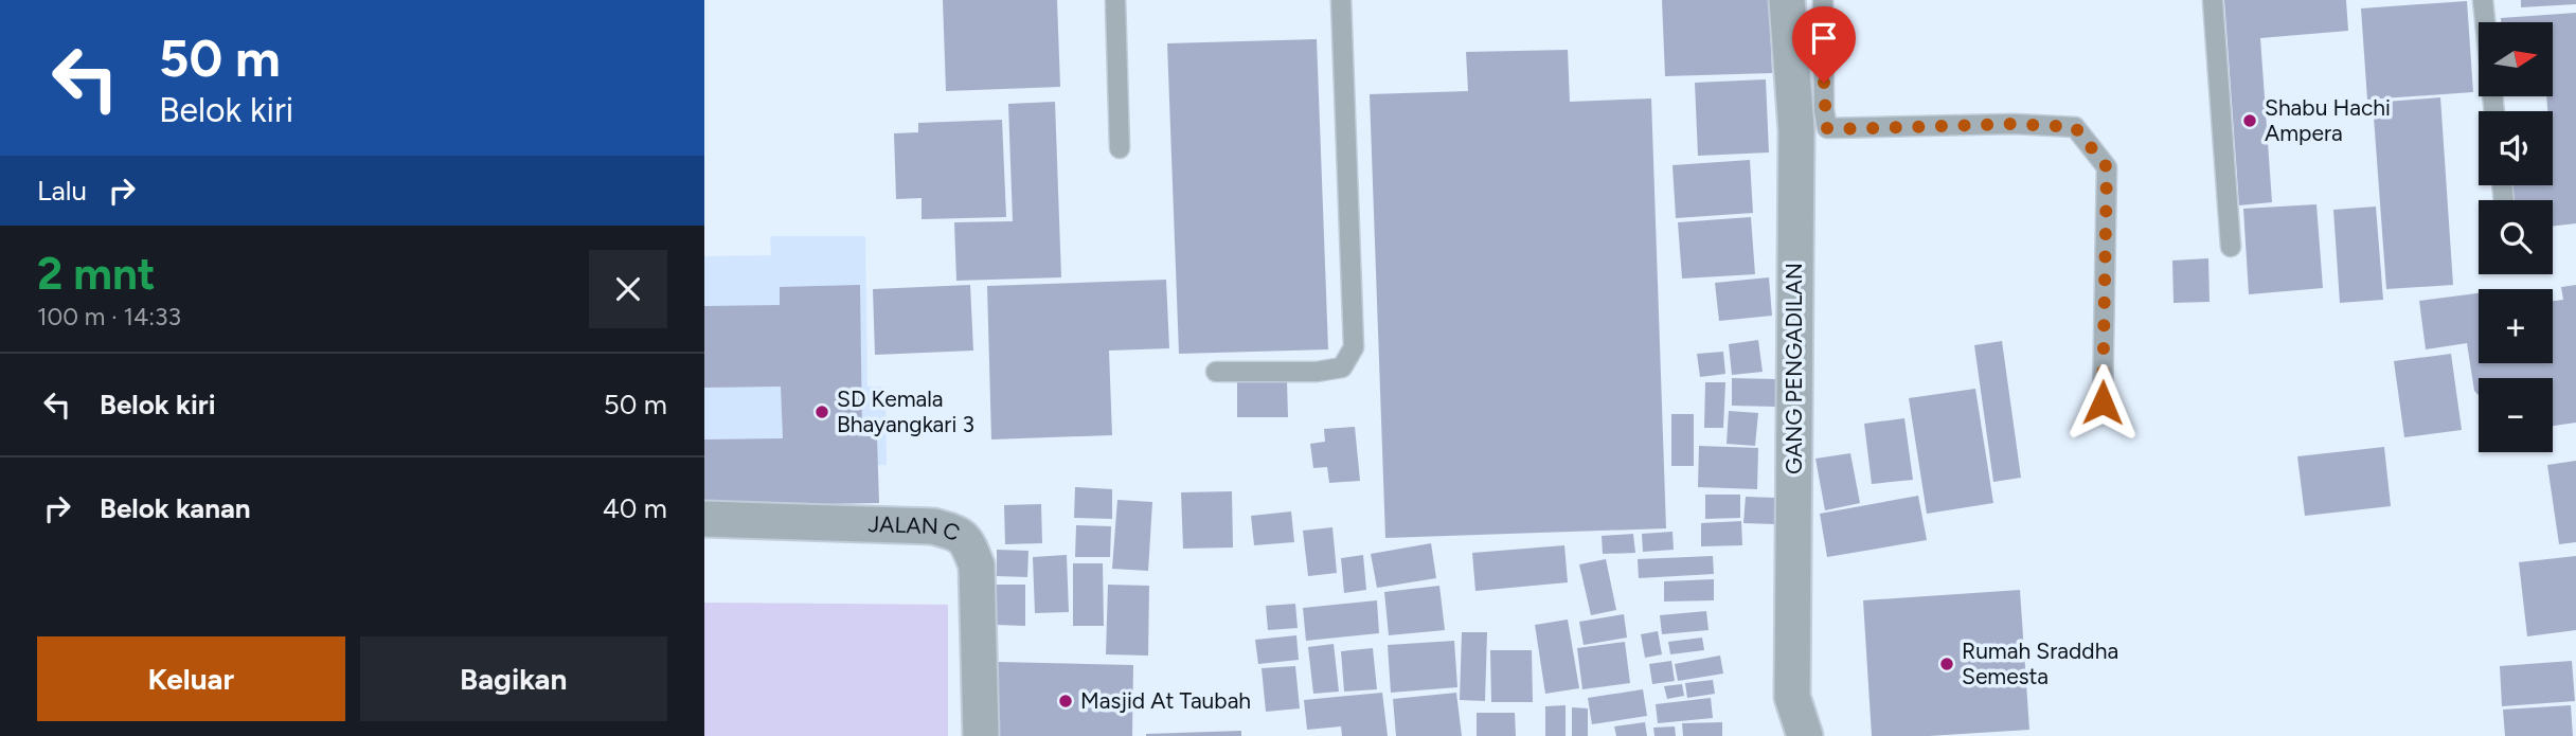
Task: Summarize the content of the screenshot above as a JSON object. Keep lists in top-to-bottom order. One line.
{"streets":{"street":["GANG PENGADILAN","JALAN C"]},"places":["Shabu Hachi Ampera","SD Kemala Bhayangkari 3","Rumah Sraddha Semesta","Masjid At Taubah"],"north":"right","page":{"turn":["50 m","Belok kiri"],"map_buttons":["+","−"],"then":"Lalu","heading":["2 mnt","100 m · 14:33"],"list":[{"name":"Belok kiri","value":"50 m"},{"name":"Belok kanan","value":"40 m"}],"buttons":["Keluar","Bagikan"]}}
